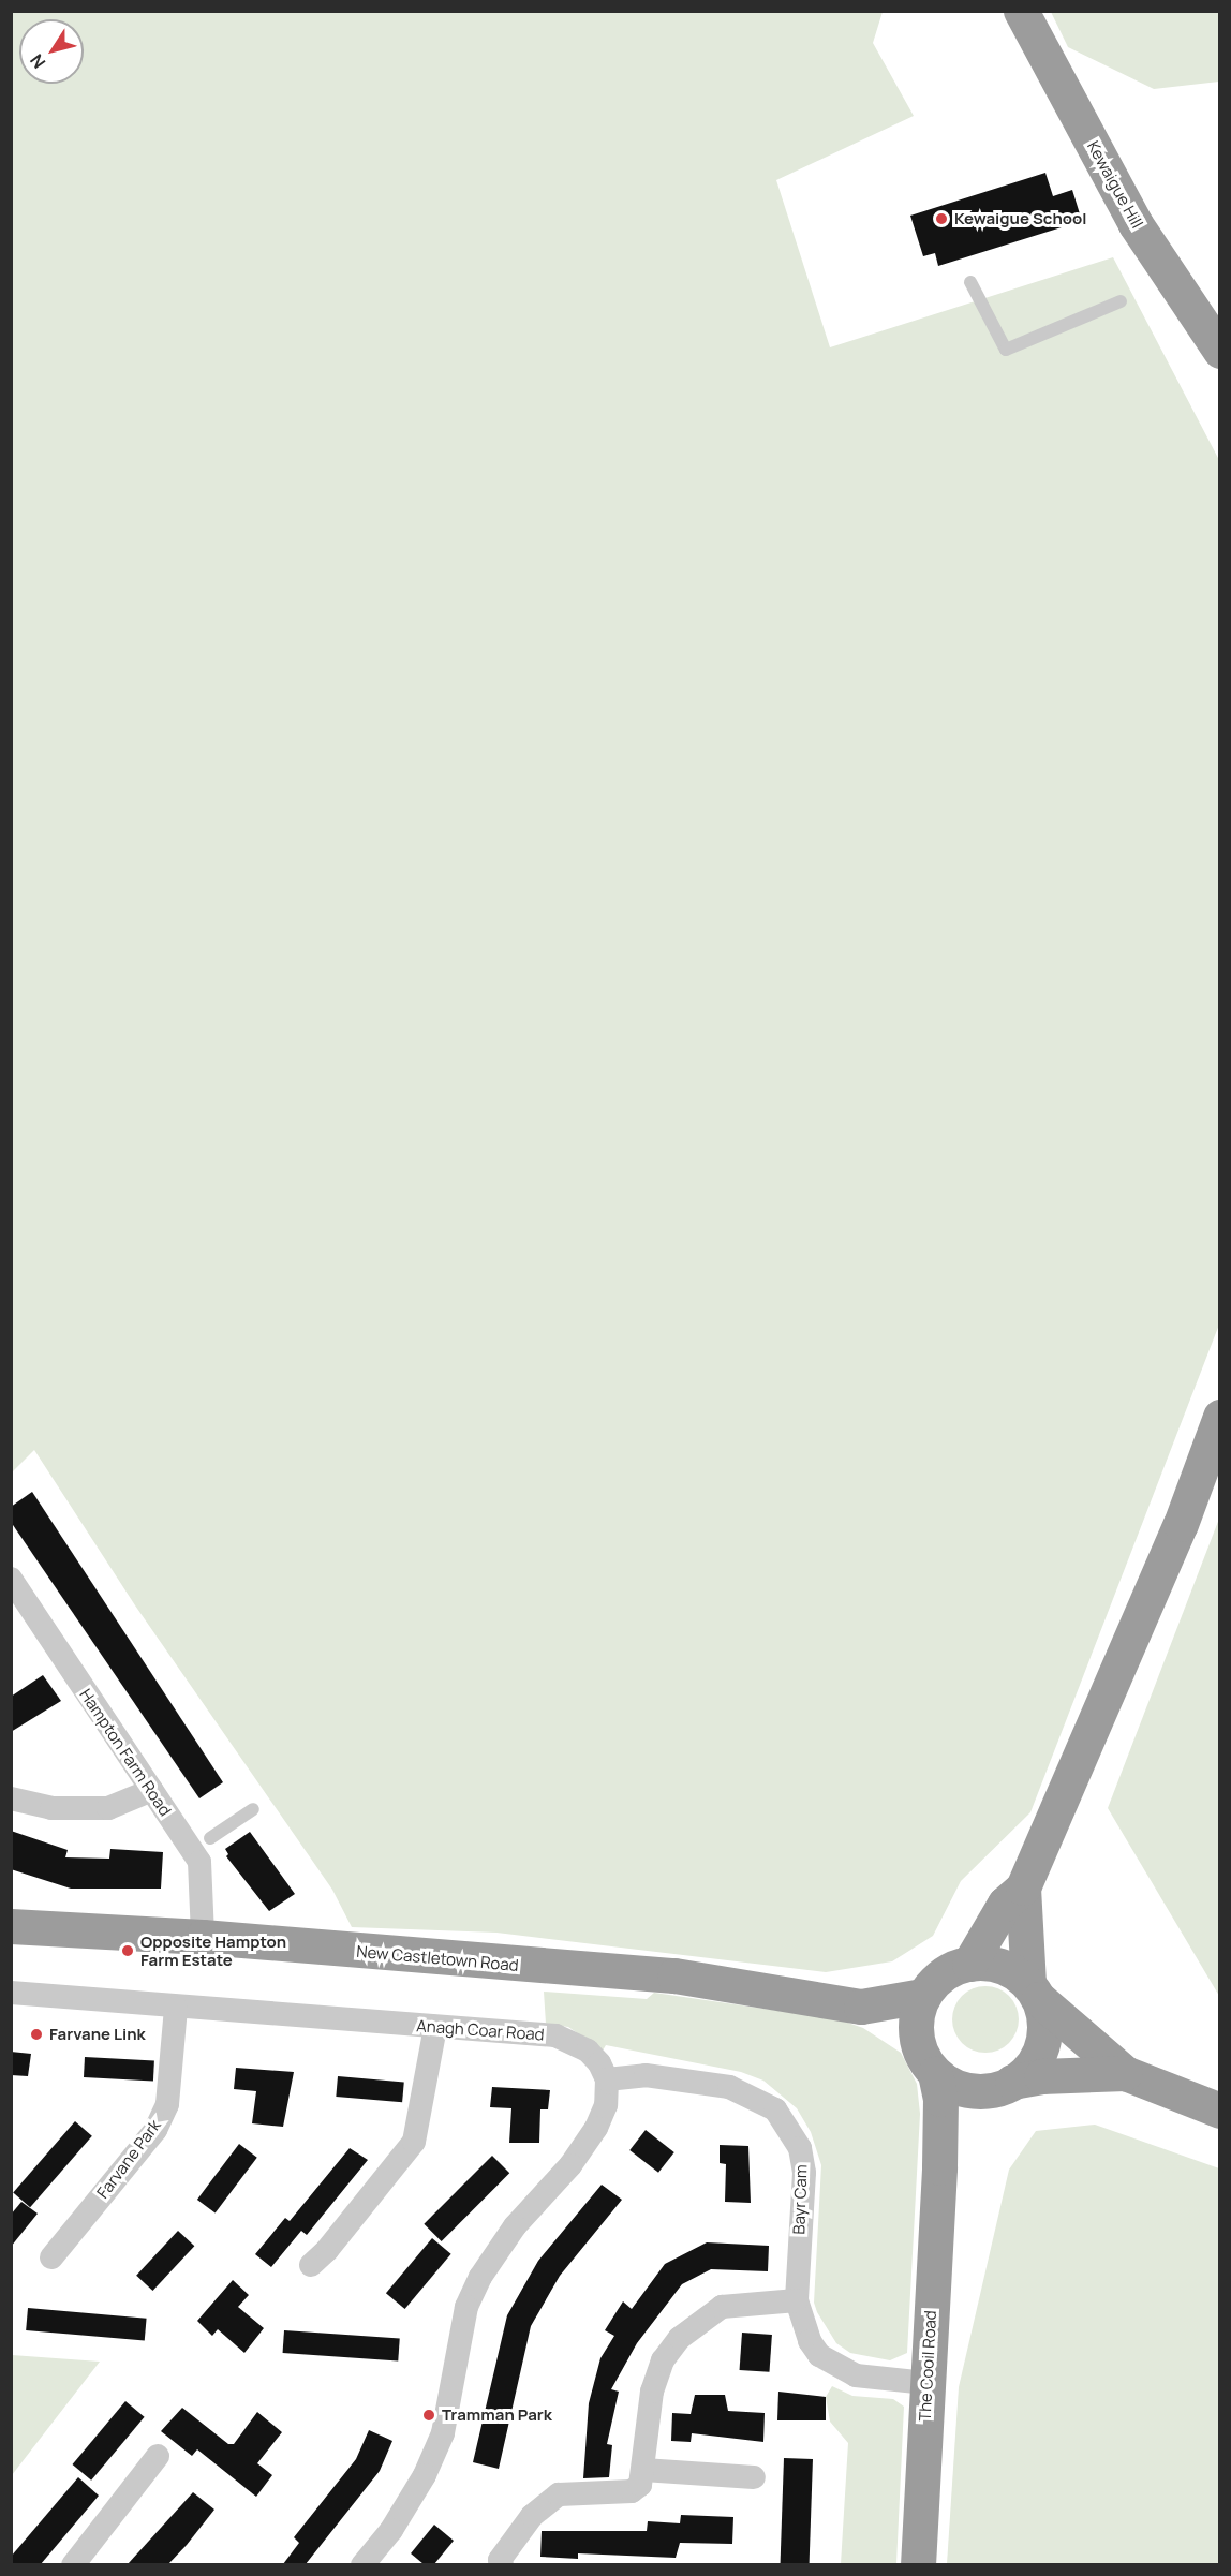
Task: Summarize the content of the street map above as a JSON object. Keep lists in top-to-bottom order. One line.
{"streets":{"highway":["Kewaigue Hill","New Castletown Road","The Cooil Road"],"street":["Hampton Farm Road","Anagh Coar Road","Farvane Park","Bayr Cam"]},"crossings":[["Hampton Farm Road","New Castletown Road"],["Anagh Coar Road","Farvane Park"],["Anagh Coar Road","Bayr Cam"],["Bayr Cam","The Cooil Road"]],"places":["Kewaigue School","Opposite Hampton Farm Estate","Farvane Link","Tramman Park"],"north":"bottom left"}
